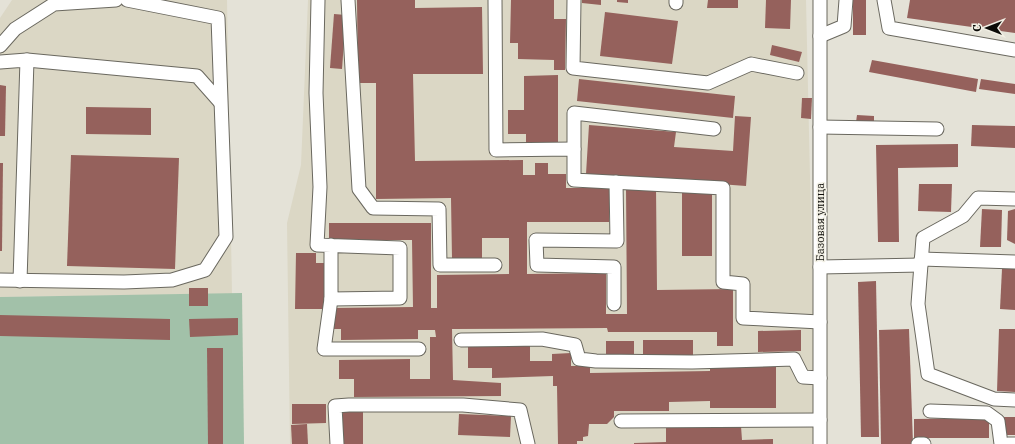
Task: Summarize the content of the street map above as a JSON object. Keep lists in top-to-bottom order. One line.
{"streets":{"street":["Базовая улица"]},"north":"left"}
